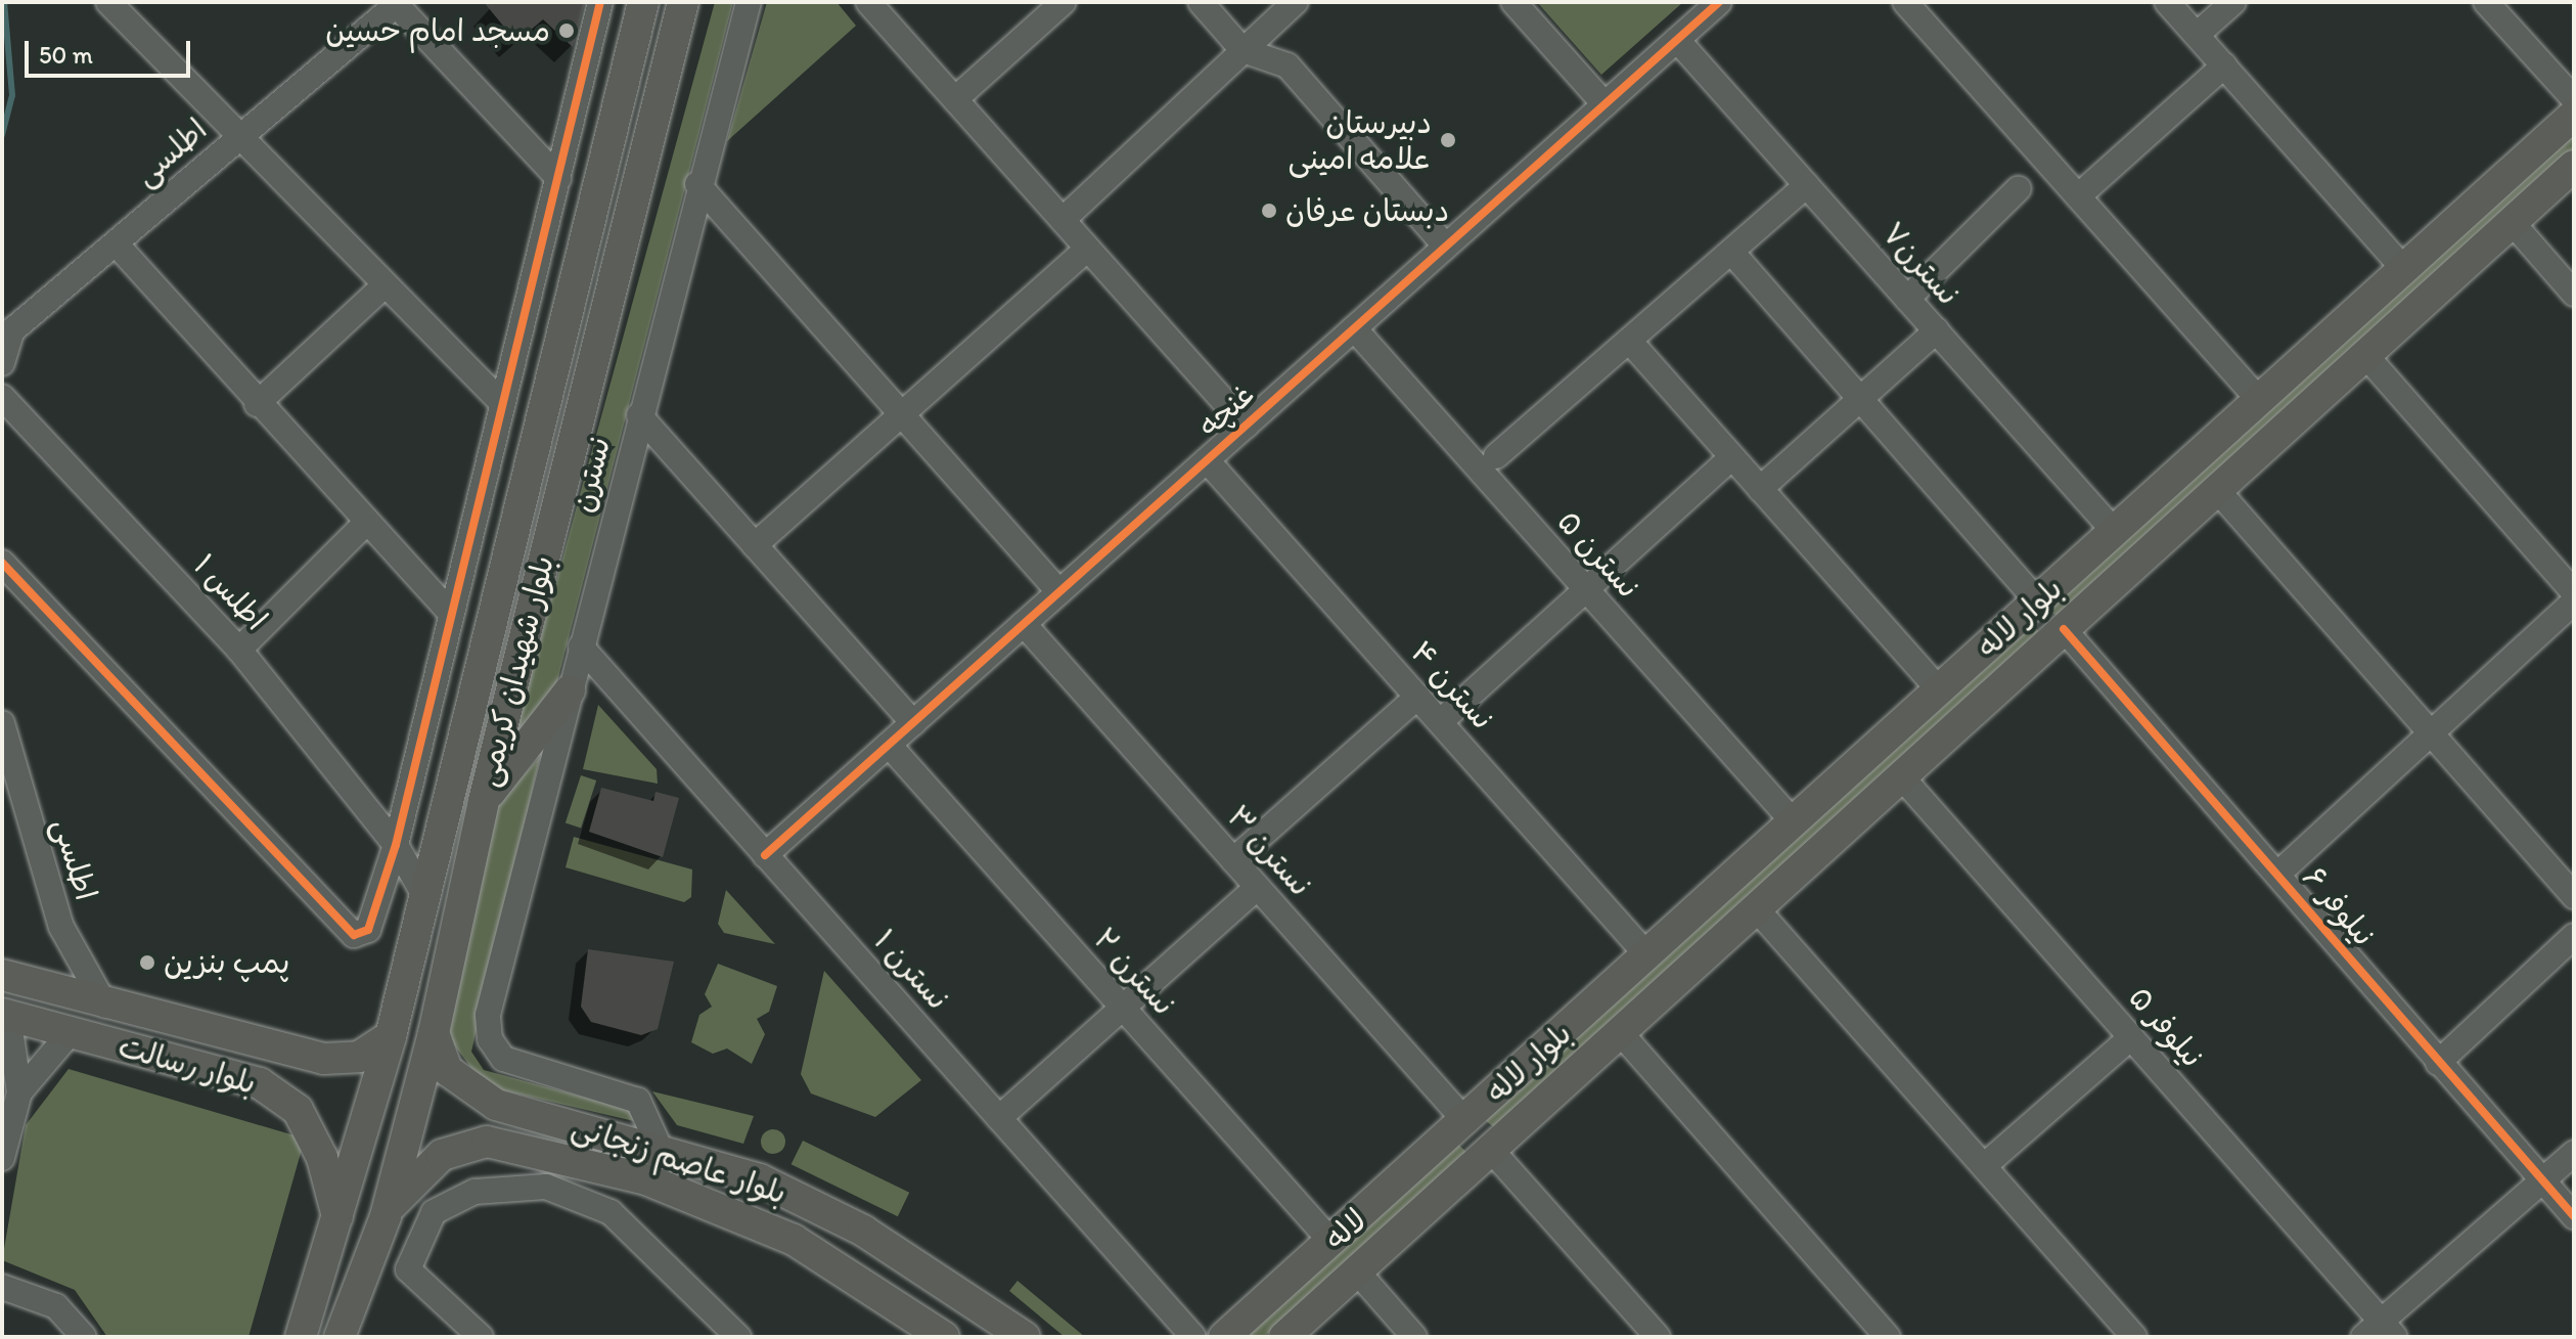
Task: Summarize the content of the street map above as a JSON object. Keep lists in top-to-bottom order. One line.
{"streets":{"main road":["بلوار لاله","بلوار شهیدان کریمی","بلوار رسالت","بلوار عاصم زنجانی","لاله"],"street":["اطلسی","نسترن۷","غنچه","نسترن","نسترن ۵","اطلس ۱","نسترن ۴","نسترن ۳","نیلوفر ۶","نسترن ۱","نسترن ۲","نیلوفر ۵"]},"crossings":[["اطلسی","بلوار رسالت"],["نسترن۷","غنچه"],["نسترن۷","بلوار لاله"],["غنچه","نسترن ۵"],["غنچه","نسترن ۴"],["غنچه","نسترن ۳"],["غنچه","نسترن ۱"],["غنچه","نسترن ۲"],["نسترن","نسترن ۱"],["نسترن","بلوار عاصم زنجانی"],["نسترن ۵","بلوار لاله"],["اطلس ۱","بلوار شهیدان کریمی"],["بلوار لاله","نسترن ۴"],["بلوار لاله","نسترن ۳"],["بلوار لاله","نیلوفر ۶"],["بلوار لاله","نیلوفر ۵"],["بلوار لاله","لاله"],["بلوار شهیدان کریمی","بلوار رسالت"],["بلوار شهیدان کریمی","بلوار عاصم زنجانی"],["نسترن ۳","لاله"],["نسترن ۲","لاله"]],"places":["مسجد امام حسین","دبیرستان علامه امینی","دبستان عرفان","پمپ بنزین"],"scale_bar":"50 m"}
